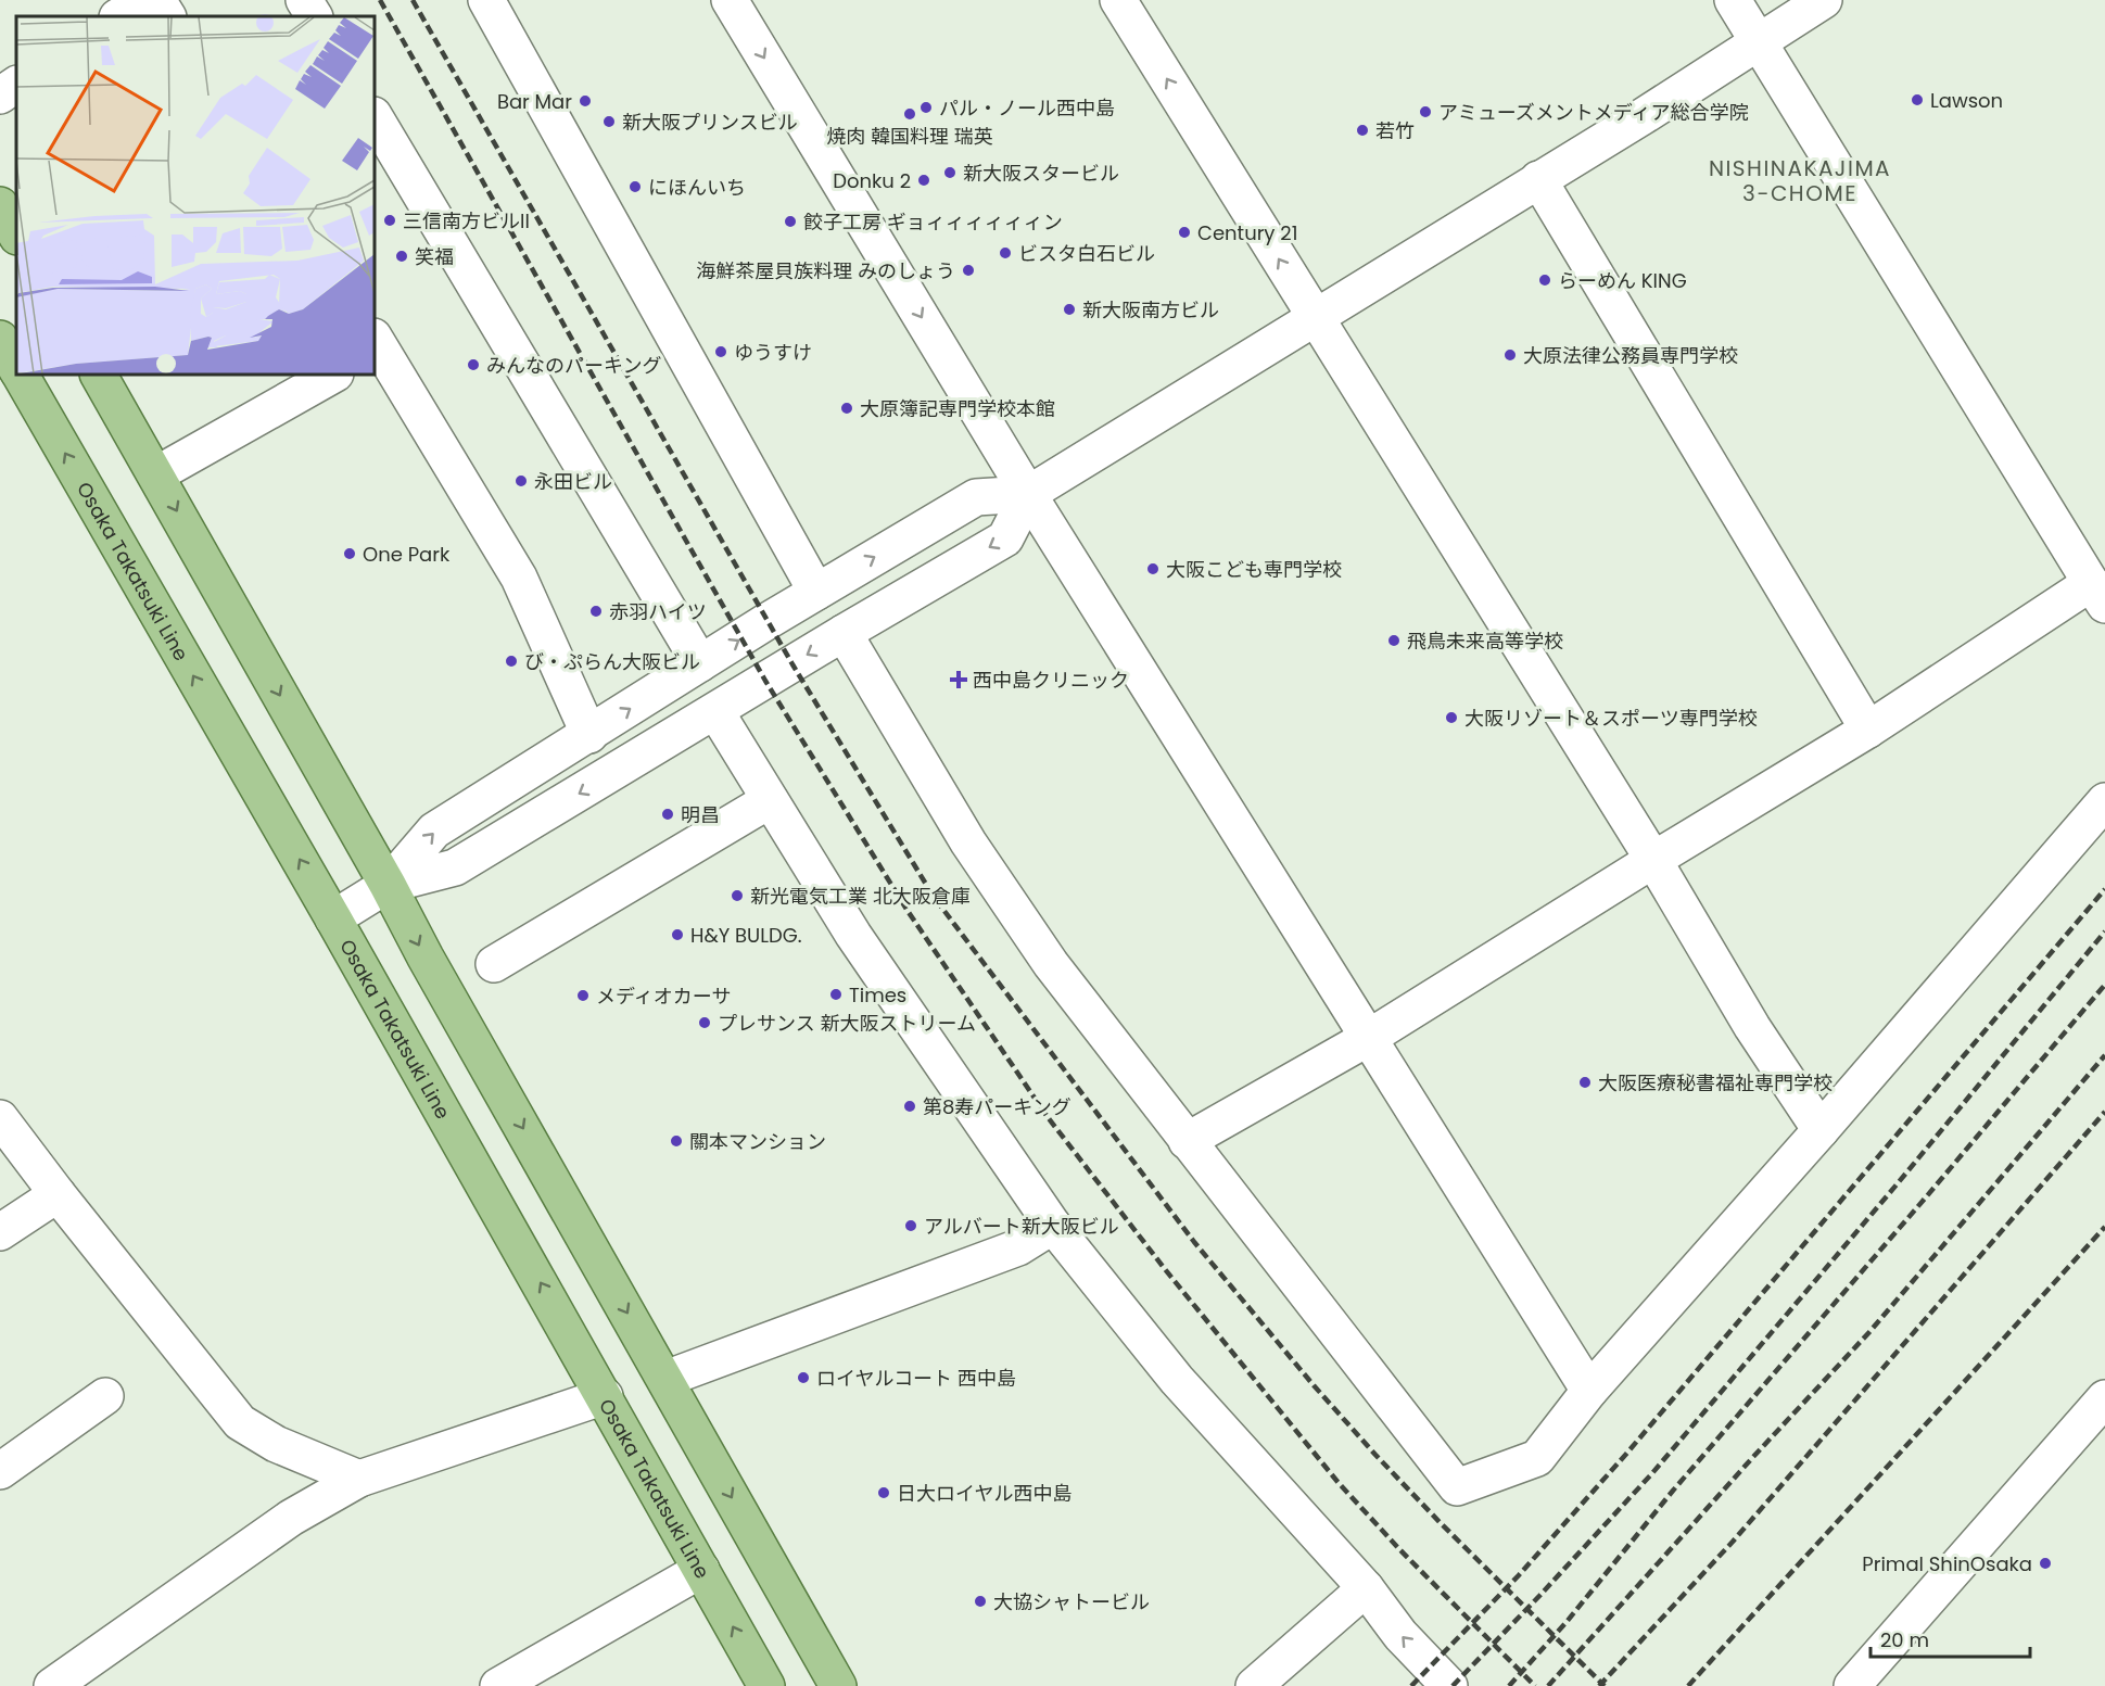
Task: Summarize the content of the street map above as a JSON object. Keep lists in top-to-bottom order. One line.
{"streets":{"main road":["Osaka Takatsuki Line"]},"districts":["NISHINAKAJIMA 3-CHOME"],"places":{"other":["Lawson","Bar Mar","パル・ノール西中島","アミューズメントメディア総合学院","焼肉 韓国料理 瑞英","新大阪プリンスビル","若竹","新大阪スタービル","Donku 2","にほんいち","三信南方ビルII","餃子工房 ギョィィィィィィン","Century 21","ビスタ白石ビル","笑福","海鮮茶屋貝族料理 みのしょう","らーめん KING","新大阪南方ビル","ゆうすけ","大原法律公務員専門学校","みんなのパーキング","大原簿記専門学校本館","永田ビル","One Park","大阪こども専門学校","赤羽ハイツ","飛鳥未来高等学校","び・ぷらん大阪ビル","大阪リゾート＆スポーツ専門学校","明昌","新光電気工業 北大阪倉庫","H&Y BULDG.","Times","メディオカーサ","プレサンス 新大阪ストリーム","大阪医療秘書福祉専門学校","第8寿パーキング","關本マンション","アルバート新大阪ビル","ロイヤルコート 西中島","日大ロイヤル西中島","Primal ShinOsaka","大協シャトービル"],"health":["西中島クリニック"]},"scale_bar":"20 m"}
